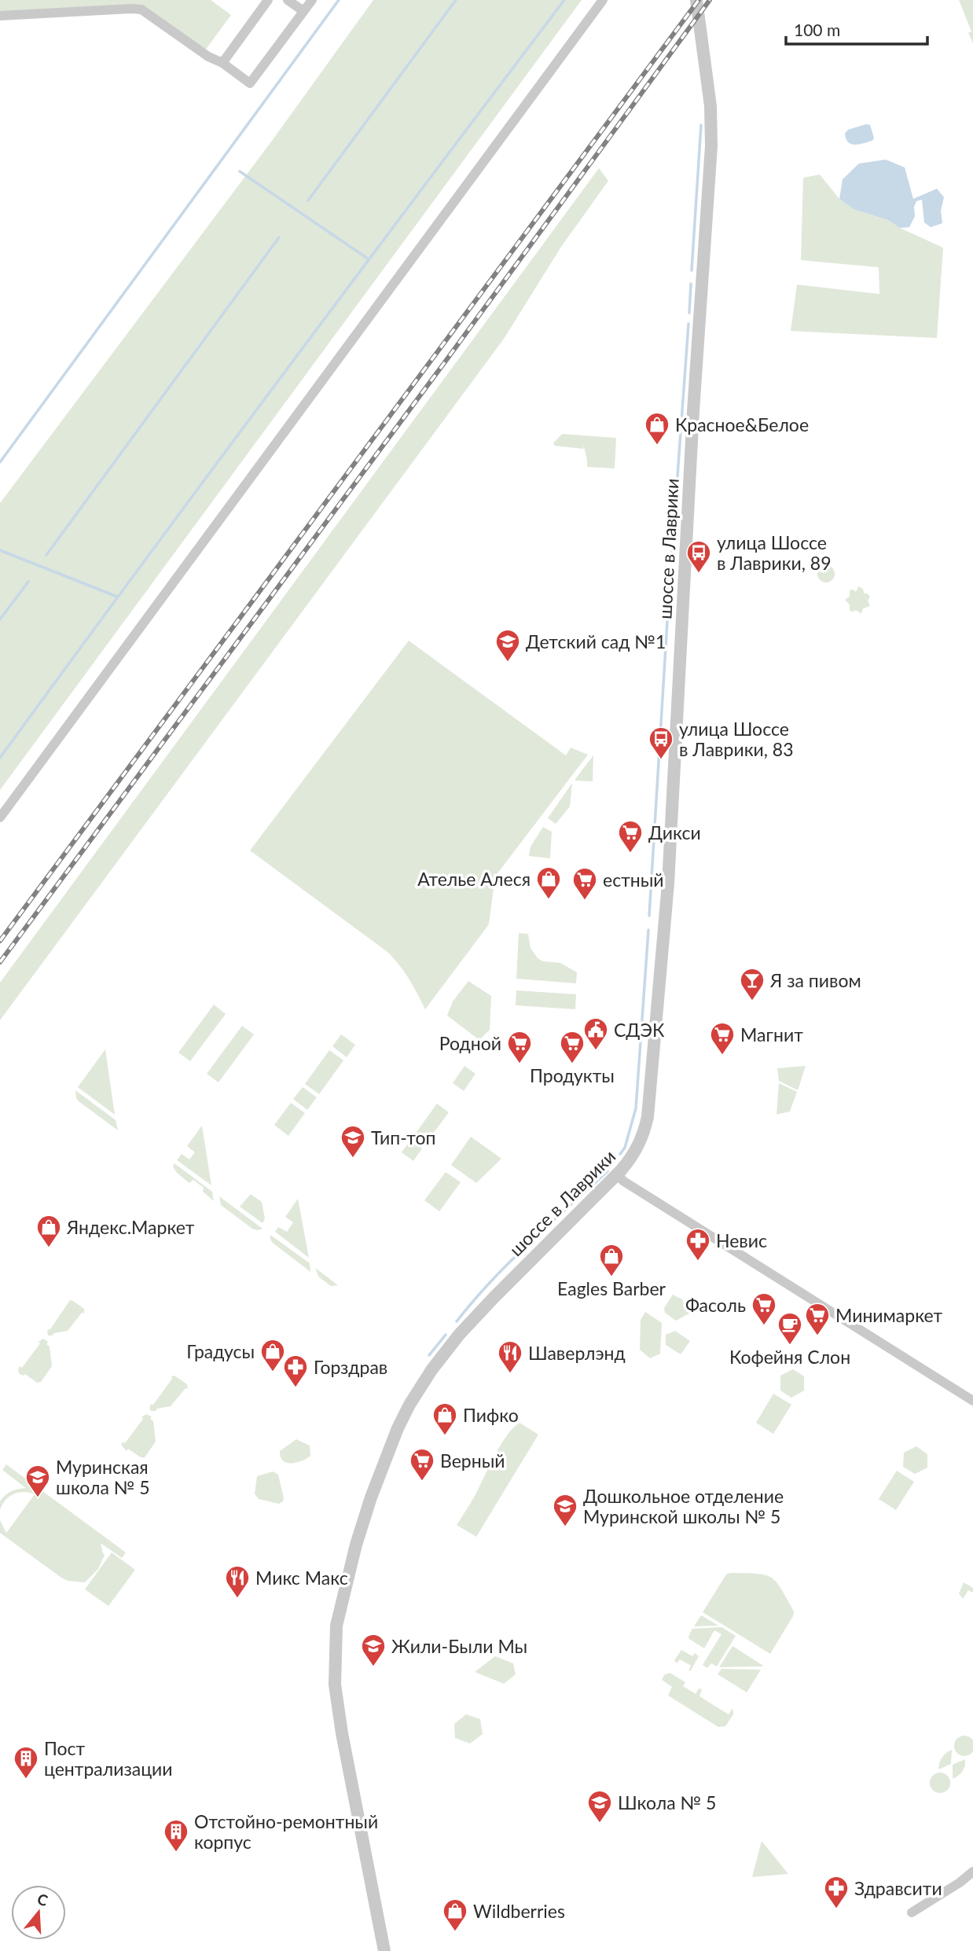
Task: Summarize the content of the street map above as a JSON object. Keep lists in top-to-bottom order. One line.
{"streets":{"street":["шоссе в Лаврики"]},"places":{"shop":["Красное&Белое","Ателье Алеся","Яндекс.Маркет","Eagles Barber","Градусы","Пифко","Wildberries"],"bus stop":["улица Шоссе в Лаврики, 89","улица Шоссе в Лаврики, 83"],"school or university":["Детский сад №1","Тип-топ","Муринская школа № 5","Дошкольное отделение Муринской школы № 5","Жили-Были Мы","Школа № 5"],"supermarket":["Дикси","естный","Магнит","Родной","Продукты","Фасоль","Минимаркет","Верный"],"bar":["Я за пивом"],"public building":["СДЭК"],"pharmacy":["Невис","Горздрав","Здравсити"],"cafe":["Кофейня Слон"],"restaurant":["Шаверлэнд","Микс Макс"],"building":["Пост централизации","Отстойно-ремонтный корпус"]},"scale_bar":"100 m","north":"top"}
